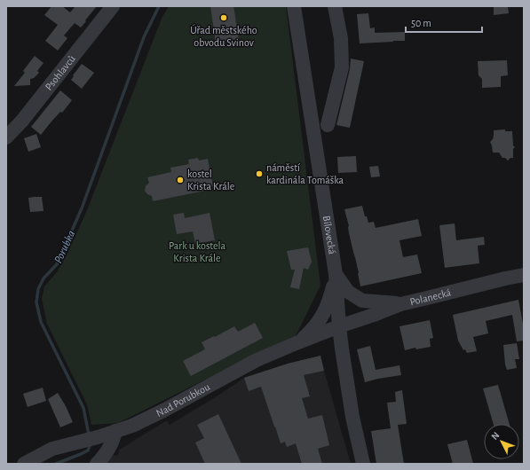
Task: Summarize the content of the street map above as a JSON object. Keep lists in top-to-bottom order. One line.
{"streets":{"street":["Psohlavců","Bílovecká","Polanecká","Nad Porubkou"]},"crossings":[["Bílovecká","Polanecká"],["Bílovecká","Nad Porubkou"],["Polanecká","Nad Porubkou"]],"water":["Porubka"],"parks":["Park u kostela Krista Krále"],"places":["Úřad městského obvodu Svinov","náměstí kardinála Tomáška","kostel Krista Krále"],"scale_bar":"50 m","north":"top left"}
